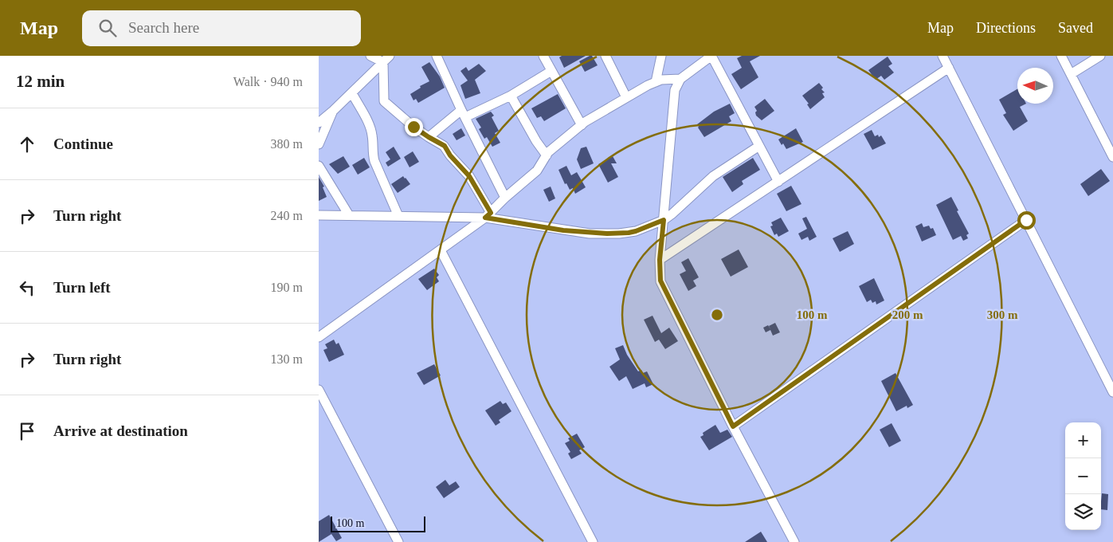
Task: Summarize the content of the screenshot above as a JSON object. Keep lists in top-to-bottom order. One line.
{"scale_bar":"100 m","north":"left","page":{"header":"Map","search":"Search here","nav":["Map","Directions","Saved"],"heading":["12 min","Walk · 940 m"],"list":[["Continue","380 m"],["Turn right","240 m"],["Turn left","190 m"],["Turn right","130 m"],"Arrive at destination"],"map_buttons":["+","−"],"scale":"100 m"},"rings":["100 m","200 m","300 m"]}
